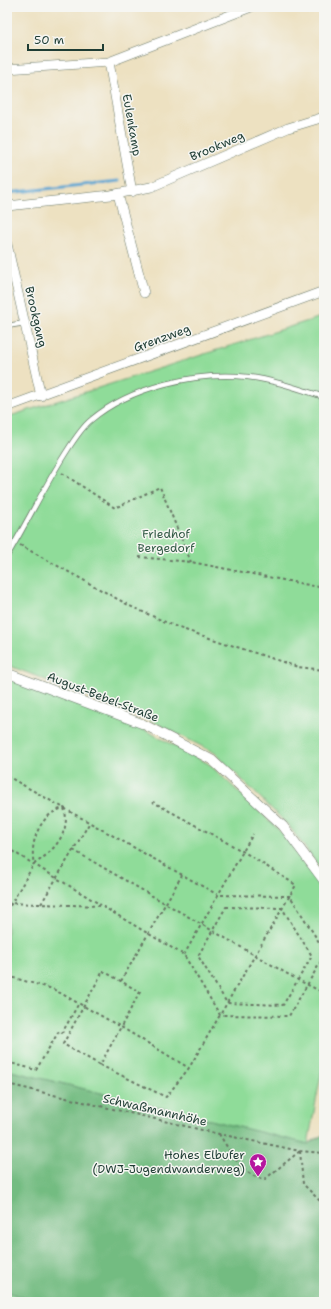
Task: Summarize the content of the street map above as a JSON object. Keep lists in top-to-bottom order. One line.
{"streets":{"street":["Eulenkamp","Brookweg","Brookgang","Grenzweg","August-Bebel-Straße"],"path":["Schwaßmannhöhe"]},"crossings":[["Eulenkamp","Brookweg"],["Brookgang","Grenzweg"]],"parks":["Friedhof Bergedorf"],"places":{"place":["Hohes Elbufer (DWJ-Jugendwanderweg)"]},"scale_bar":"50 m"}
